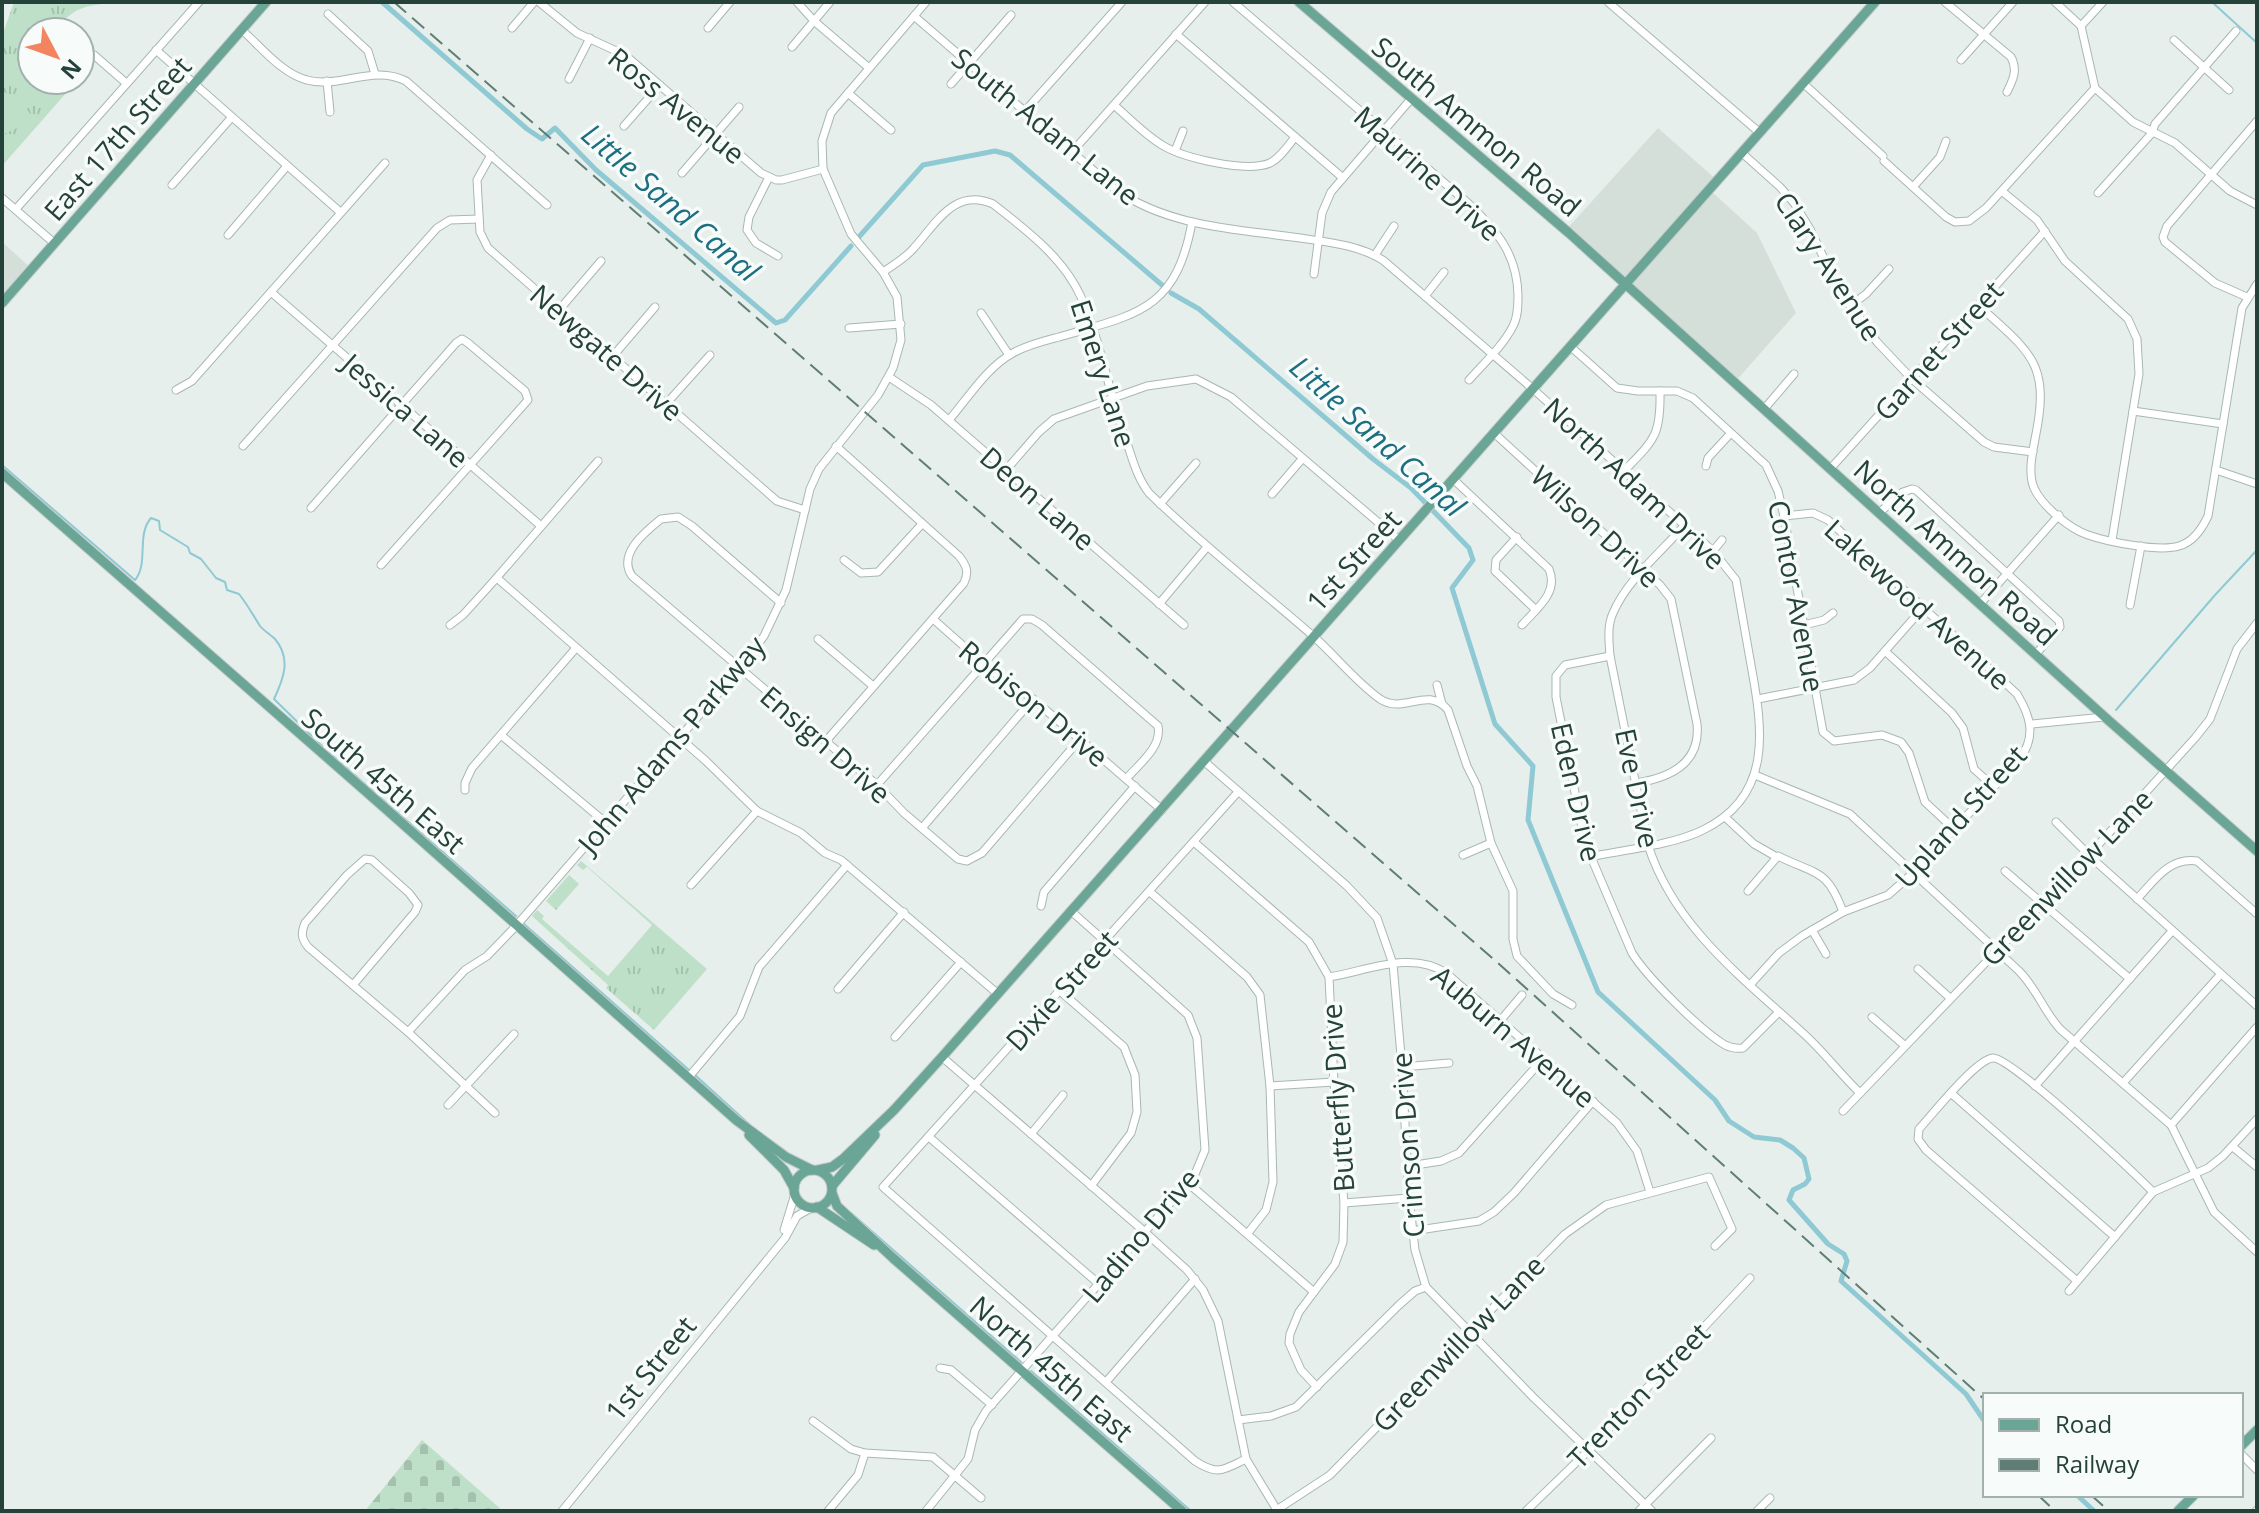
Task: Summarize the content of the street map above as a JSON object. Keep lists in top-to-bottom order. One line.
{"streets":{"main road":["South Ammon Road","East 17th Street","North Ammon Road","1st Street","South 45th East","North 45th East"],"street":["Ross Avenue","South Adam Lane","Maurine Drive","Clary Avenue","Garnet Street","Newgate Drive","Emery Lane","Jessica Lane","North Adam Drive","Deon Lane","Wilson Drive","Contor Avenue","Lakewood Avenue","Robison Drive","John Adams Parkway","Ensign Drive","Eve Drive","Eden Drive","Upland Street","Greenwillow Lane","Dixie Street","Auburn Avenue","Butterfly Drive","Crimson Drive","Ladino Drive","Trenton Street"]},"crossings":[["Ross Avenue","John Adams Parkway"],["South Adam Lane","Maurine Drive"],["South Adam Lane","North Adam Drive"],["South Adam Lane","1st Street"],["South Adam Lane","John Adams Parkway"],["South Ammon Road","North Ammon Road"],["South Ammon Road","1st Street"],["Clary Avenue","Garnet Street"],["Clary Avenue","1st Street"],["Garnet Street","North Ammon Road"],["Newgate Drive","John Adams Parkway"],["Emery Lane","1st Street"],["Emery Lane","John Adams Parkway"],["North Adam Drive","1st Street"],["North Adam Drive","Eve Drive"],["Deon Lane","John Adams Parkway"],["Wilson Drive","1st Street"],["Wilson Drive","Eve Drive"],["North Ammon Road","1st Street"],["North Ammon Road","Upland Street"],["North Ammon Road","Greenwillow Lane"],["1st Street","Contor Avenue"],["1st Street","Robison Drive"],["1st Street","South 45th East"],["1st Street","Crimson Drive"],["1st Street","Ladino Drive"],["1st Street","North 45th East"],["Contor Avenue","Lakewood Avenue"],["Contor Avenue","Upland Street"],["Lakewood Avenue","Upland Street"],["Robison Drive","Ensign Drive"],["John Adams Parkway","Ensign Drive"],["John Adams Parkway","South 45th East"],["South 45th East","North 45th East"],["Eve Drive","Eden Drive"],["Eve Drive","Upland Street"],["Eve Drive","Greenwillow Lane"],["Greenwillow Lane","Auburn Avenue"],["Greenwillow Lane","Crimson Drive"],["Dixie Street","Butterfly Drive"],["Dixie Street","Crimson Drive"],["Dixie Street","Ladino Drive"],["Auburn Avenue","Butterfly Drive"],["Auburn Avenue","Crimson Drive"],["Crimson Drive","Trenton Street"],["Ladino Drive","North 45th East"]],"water":["Little Sand Canal"],"legend":["Road","Railway"],"north":"bottom right"}
